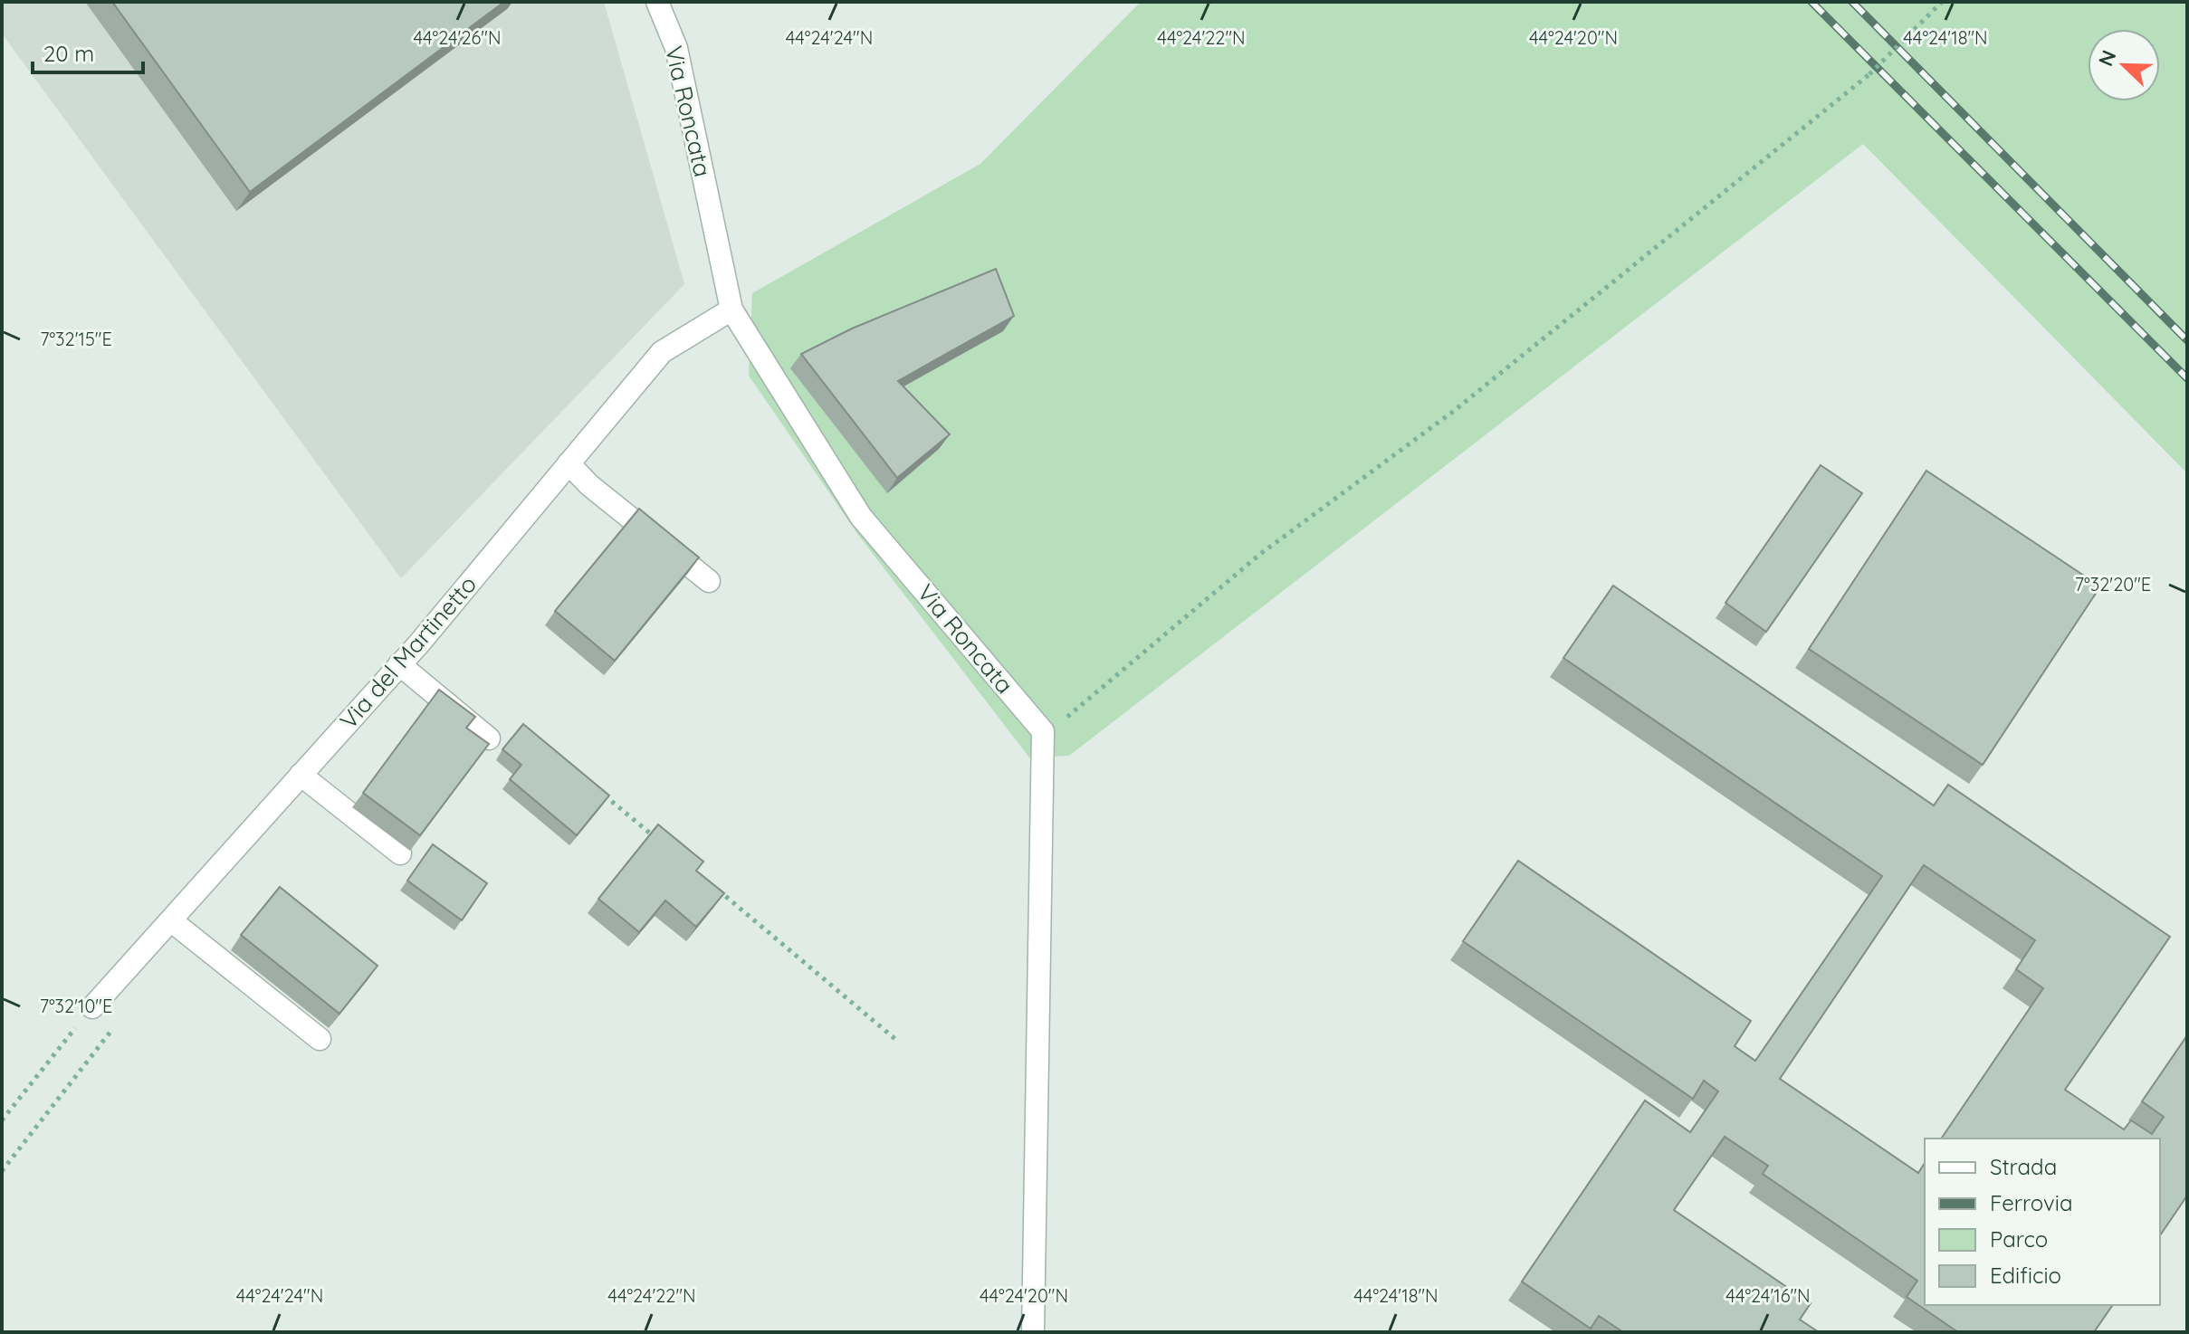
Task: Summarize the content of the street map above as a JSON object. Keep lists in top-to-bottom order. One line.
{"streets":{"street":["Via Roncata","Via del Martinetto"]},"crossings":[["Via Roncata","Via del Martinetto"]],"legend":["Strada","Ferrovia","Parco","Edificio"],"scale_bar":"20 m","north":"top left","coordinates":["44°24'18\"N","44°24'24\"N","44°24'22\"N","44°24'20\"N","44°24'26\"N","7°32'15\"E","7°32'20\"E","7°32'10\"E","44°24'16\"N"]}
